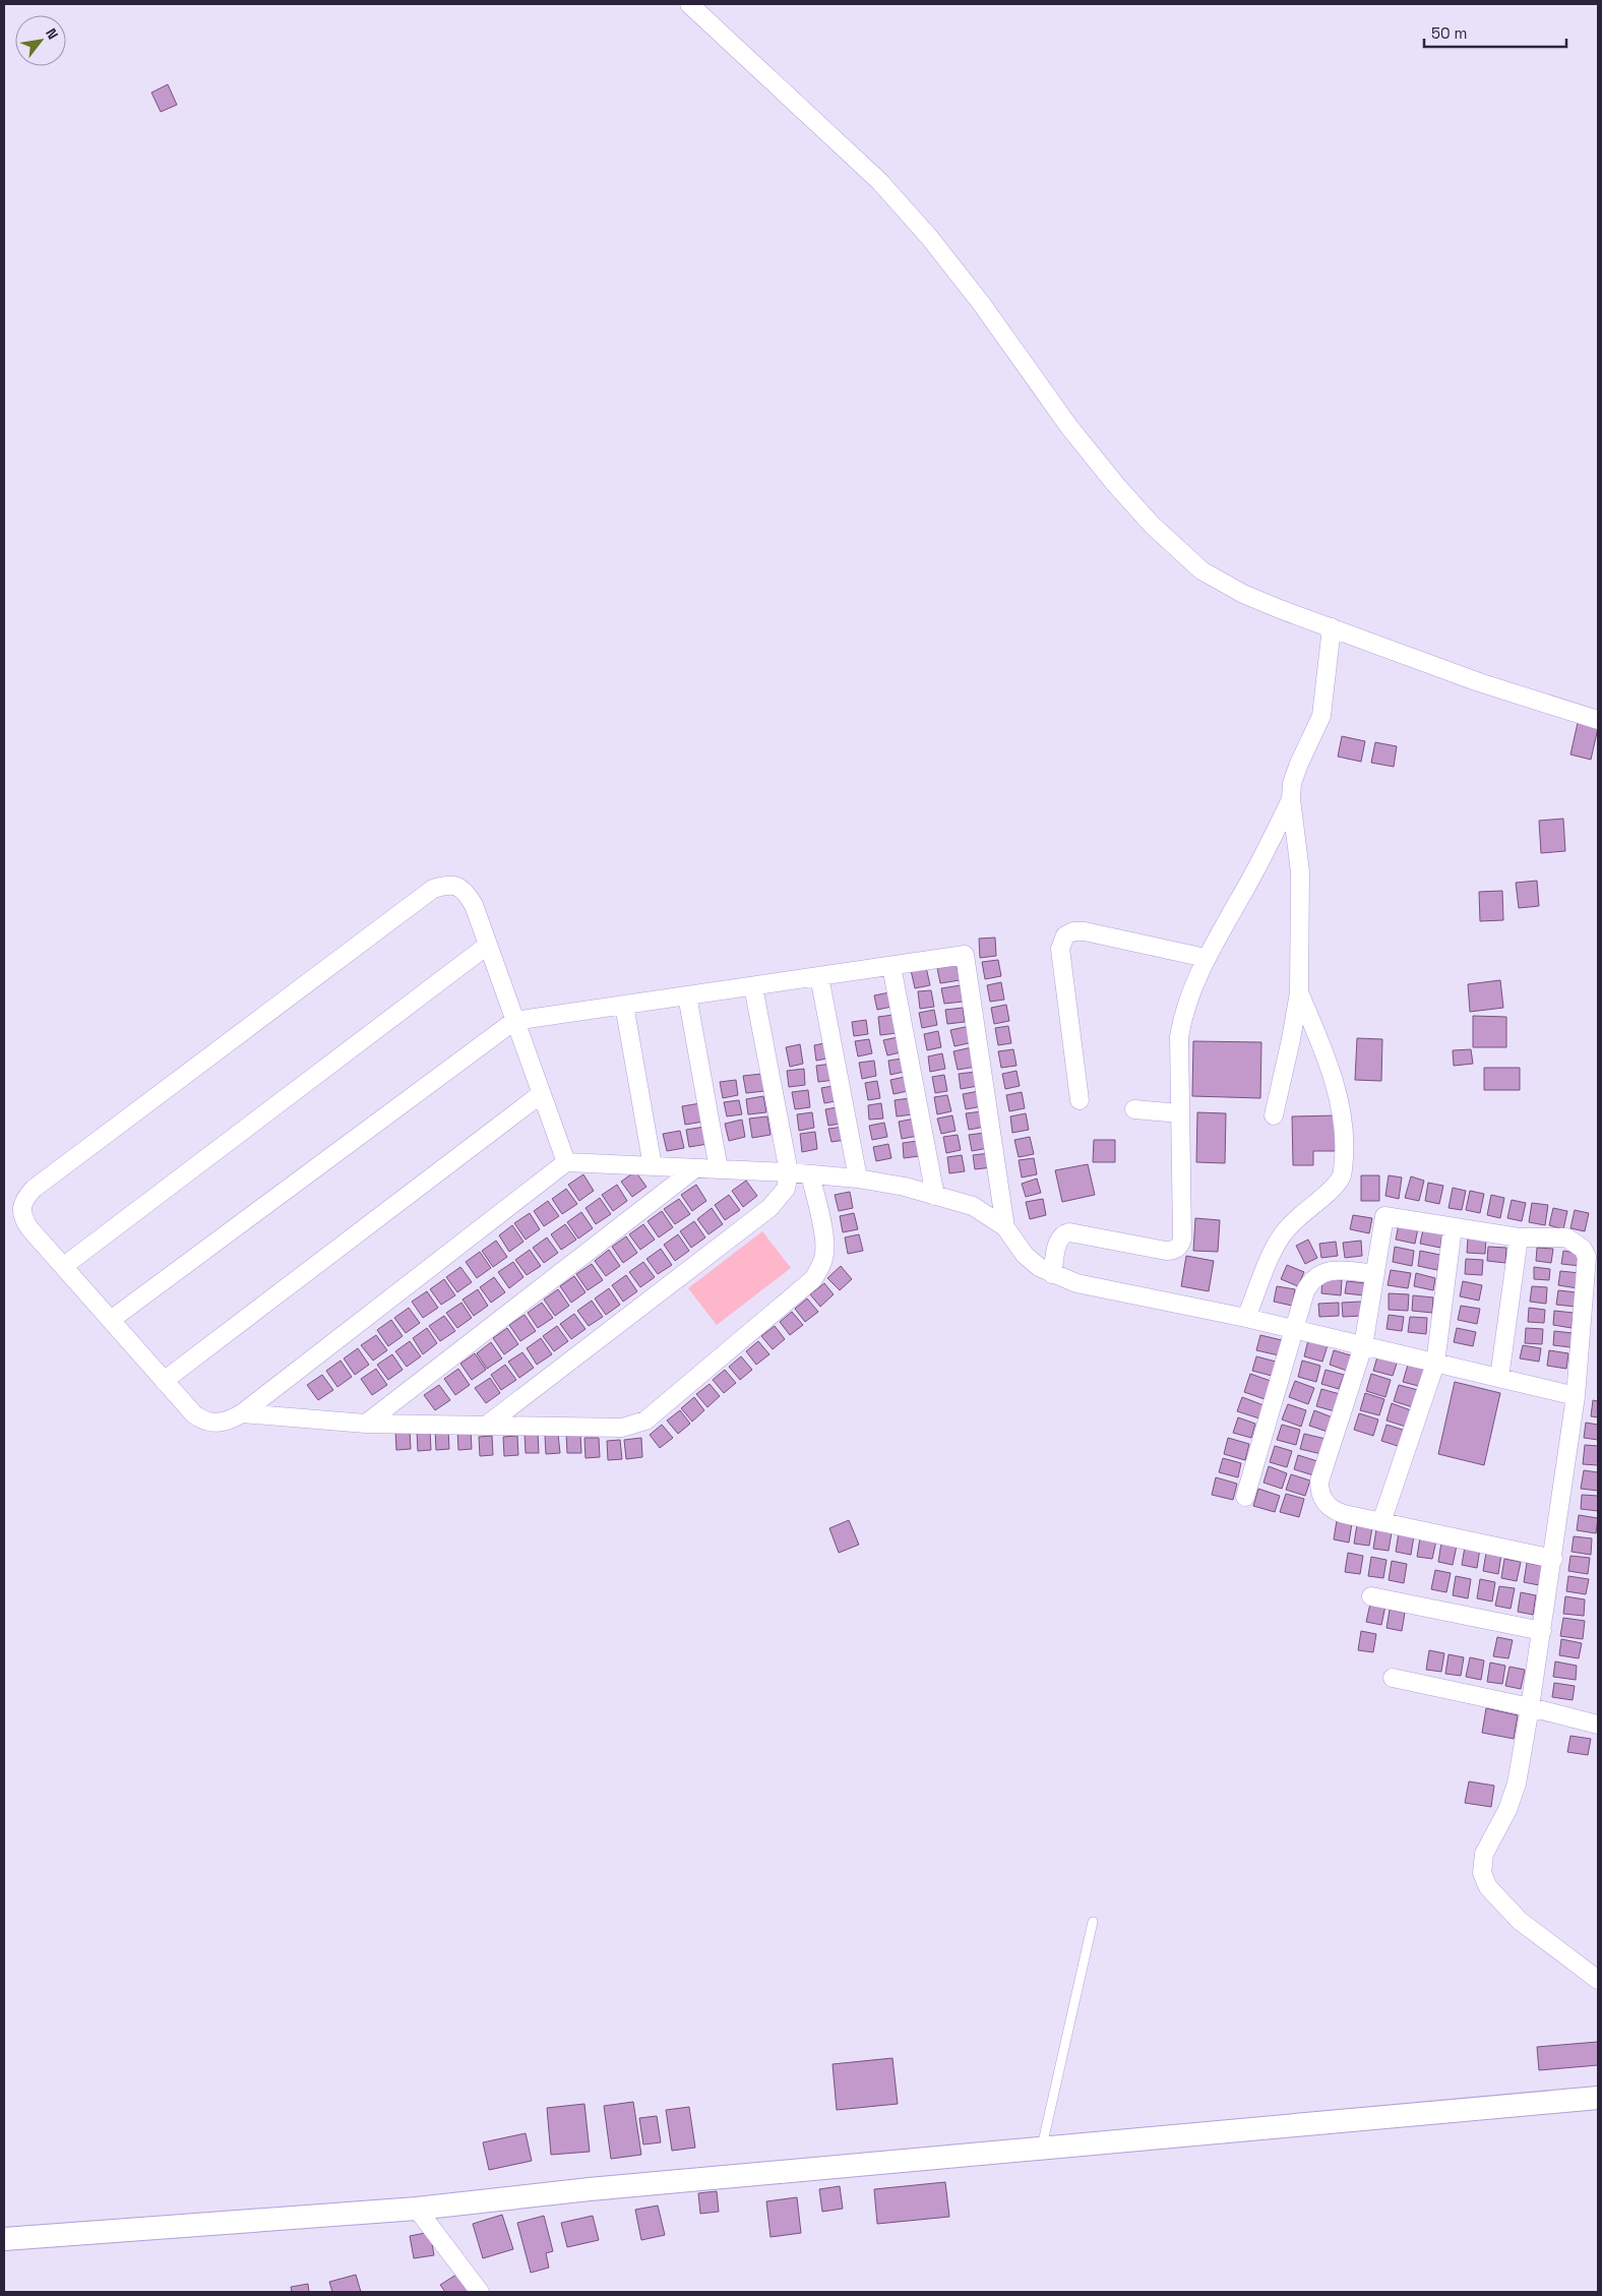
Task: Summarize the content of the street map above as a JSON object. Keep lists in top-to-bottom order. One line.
{"scale_bar":"50 m","north":"top right"}
